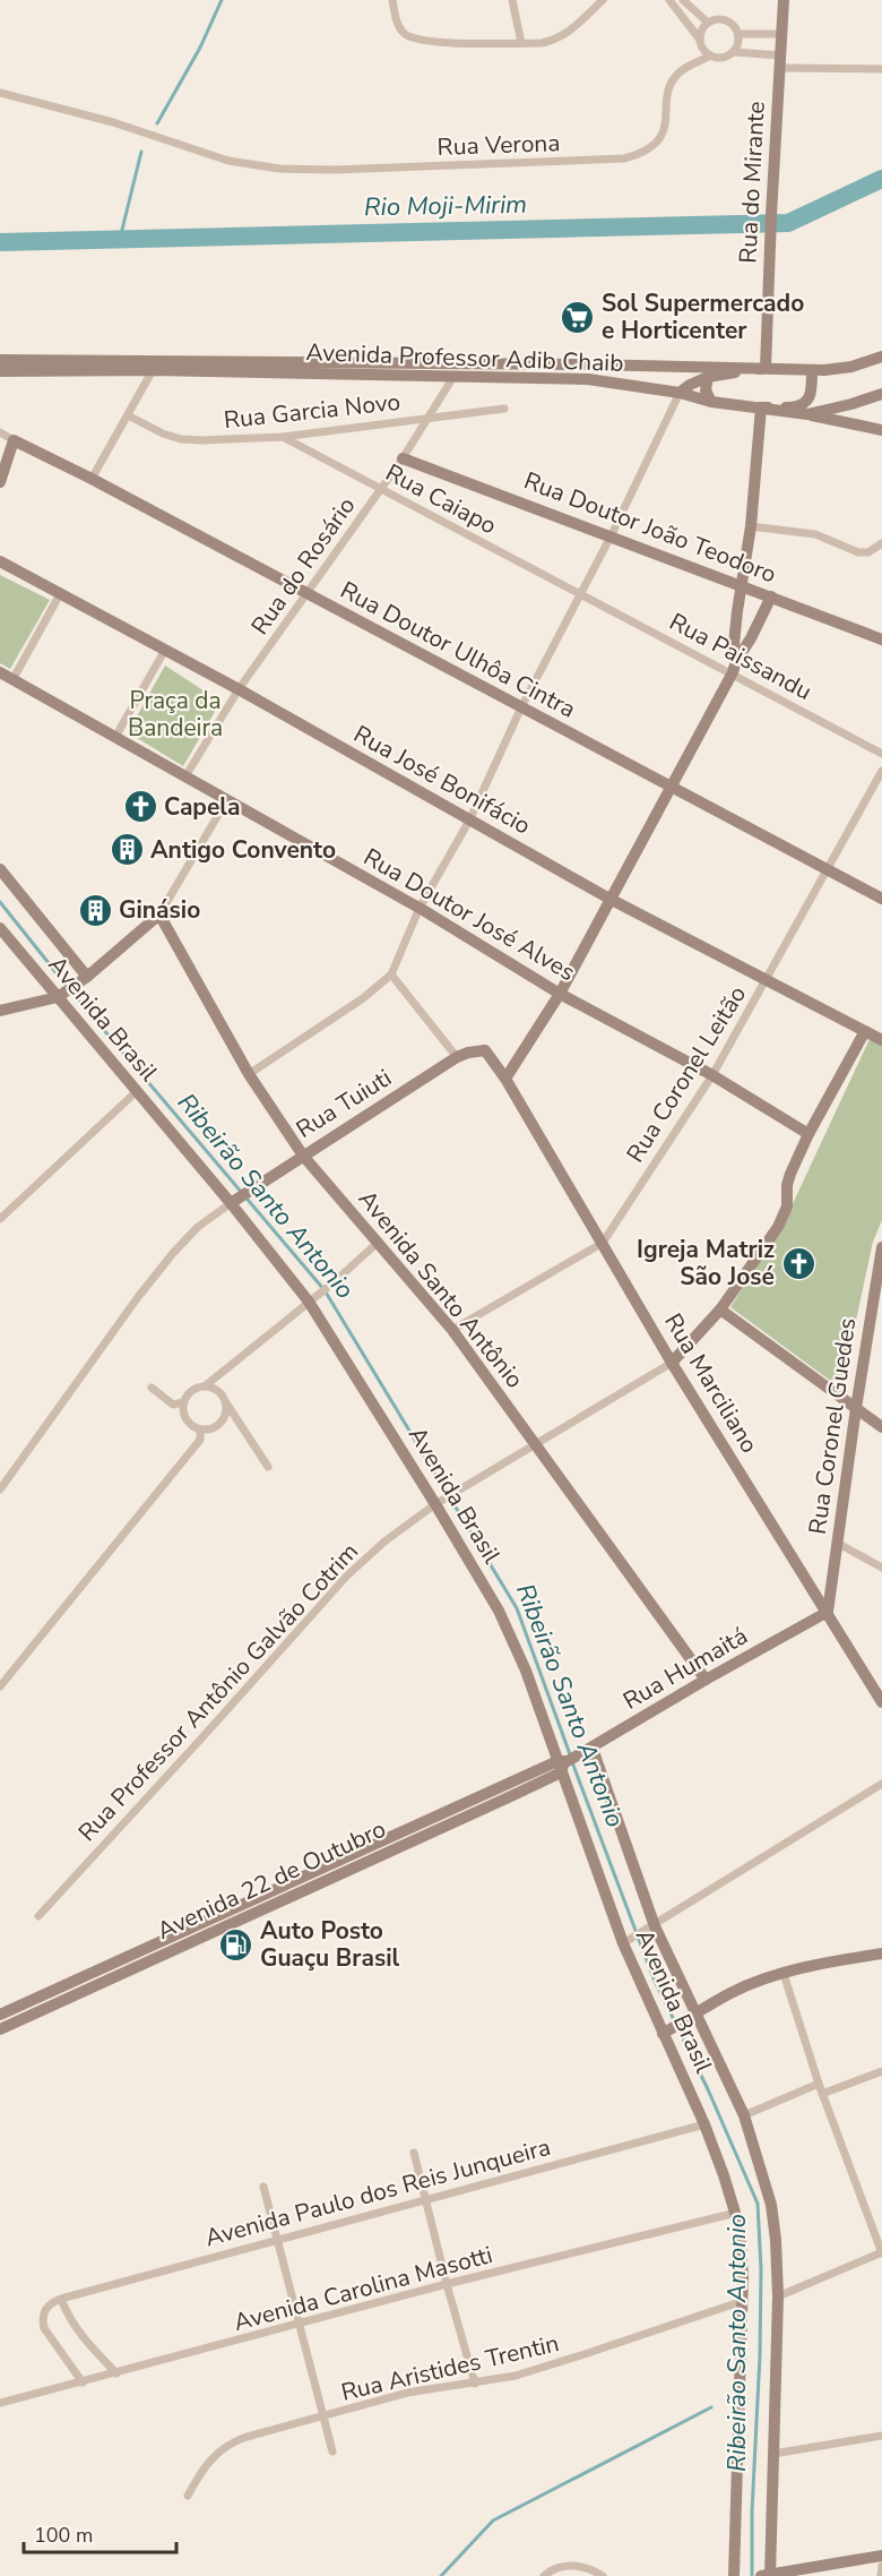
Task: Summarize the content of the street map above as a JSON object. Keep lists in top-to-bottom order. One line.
{"streets":{"street":["Rua Verona","Rua do Mirante","Avenida Professor Adib Chaib","Rua Garcia Novo","Rua Caiapo","Rua Doutor João Teodoro","Rua do Rosário","Rua Doutor Ulhôa Cintra","Rua Paissandu","Rua José Bonifácio","Rua Doutor José Alves","Avenida Brasil","Rua Coronel Leitão","Rua Tuiuti","Avenida Santo Antônio","Rua Marciliano","Rua Coronel Guedes","Rua Humaitá","Rua Professor Antônio Galvão Cotrim","Avenida 22 de Outubro","Avenida Paulo dos Reis Junqueira","Avenida Carolina Masotti","Rua Aristides Trentin"]},"crossings":[["Rua do Mirante","Avenida Professor Adib Chaib"],["Avenida Professor Adib Chaib","Rua do Rosário"],["Rua Garcia Novo","Rua Caiapo"],["Rua Garcia Novo","Rua do Rosário"],["Rua Caiapo","Rua do Rosário"],["Rua Caiapo","Rua Paissandu"],["Rua Doutor João Teodoro","Rua do Rosário"],["Rua do Rosário","Rua Doutor Ulhôa Cintra"],["Rua do Rosário","Rua José Bonifácio"],["Rua do Rosário","Rua Doutor José Alves"],["Rua Doutor Ulhôa Cintra","Rua Coronel Leitão"],["Rua José Bonifácio","Rua Coronel Leitão"],["Rua Doutor José Alves","Rua Coronel Leitão"],["Avenida Brasil","Rua Tuiuti"],["Avenida Brasil","Rua Humaitá"],["Avenida Brasil","Rua Professor Antônio Galvão Cotrim"],["Avenida Brasil","Avenida 22 de Outubro"],["Avenida Brasil","Avenida Paulo dos Reis Junqueira"],["Avenida Brasil","Avenida Carolina Masotti"],["Avenida Brasil","Rua Aristides Trentin"],["Rua Coronel Leitão","Avenida Santo Antônio"],["Rua Coronel Leitão","Rua Marciliano"],["Rua Tuiuti","Avenida Santo Antônio"],["Rua Tuiuti","Rua Marciliano"],["Avenida Santo Antônio","Rua Humaitá"],["Avenida Santo Antônio","Rua Professor Antônio Galvão Cotrim"],["Rua Marciliano","Rua Coronel Guedes"],["Rua Marciliano","Rua Humaitá"],["Rua Marciliano","Rua Professor Antônio Galvão Cotrim"],["Rua Coronel Guedes","Rua Humaitá"],["Rua Humaitá","Avenida 22 de Outubro"]],"water":["Rio Moji-Mirim","Ribeirão Santo Antonio"],"parks":["Praça da Bandeira"],"places":{"supermarket":["Sol Supermercado e Horticenter"],"church":["Capela","Igreja Matriz São José"],"building":["Antigo Convento","Ginásio"],"fuel station":["Auto Posto Guaçu Brasil"]},"scale_bar":"100 m"}
